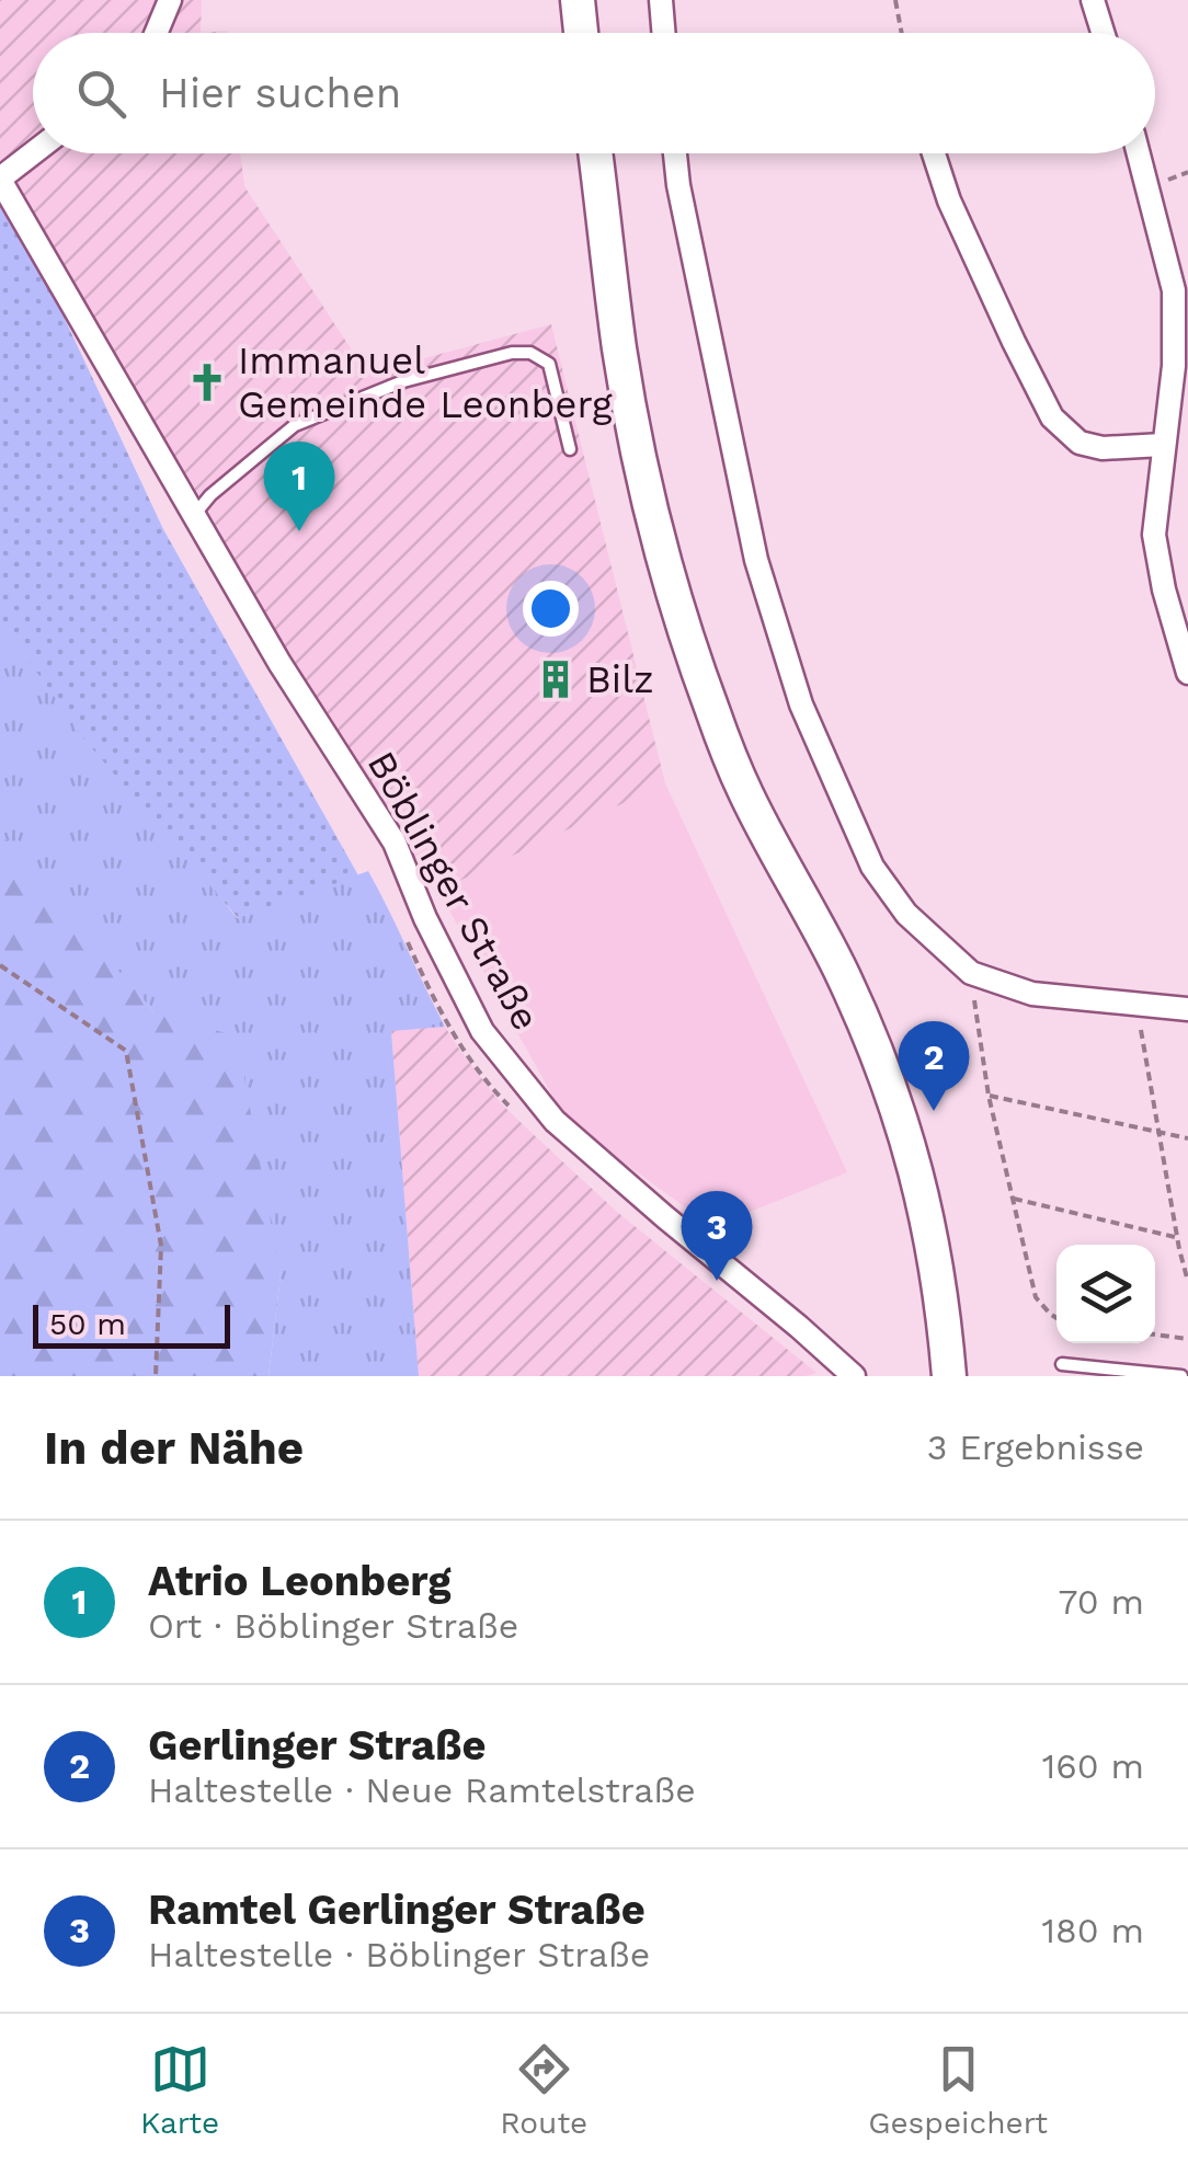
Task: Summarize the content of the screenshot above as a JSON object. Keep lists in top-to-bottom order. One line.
{"streets":{"street":["Böblinger Straße"]},"places":{"church":["Immanuel Gemeinde Leonberg"],"building":["Bilz"]},"scale_bar":"50 m","page":{"search":"Hier suchen","pins":["1","2","3"],"scale":"50 m","heading":["In der Nähe","3 Ergebnisse"],"list":[{"mark":"1","name":"Atrio Leonberg","note":"Ort · Böblinger Straße","value":"70 m"},{"mark":"2","name":"Gerlinger Straße","note":"Haltestelle · Neue Ramtelstraße","value":"160 m"},{"mark":"3","name":"Ramtel Gerlinger Straße","note":"Haltestelle · Böblinger Straße","value":"180 m"}],"nav":["Karte","Route","Gespeichert"]}}
